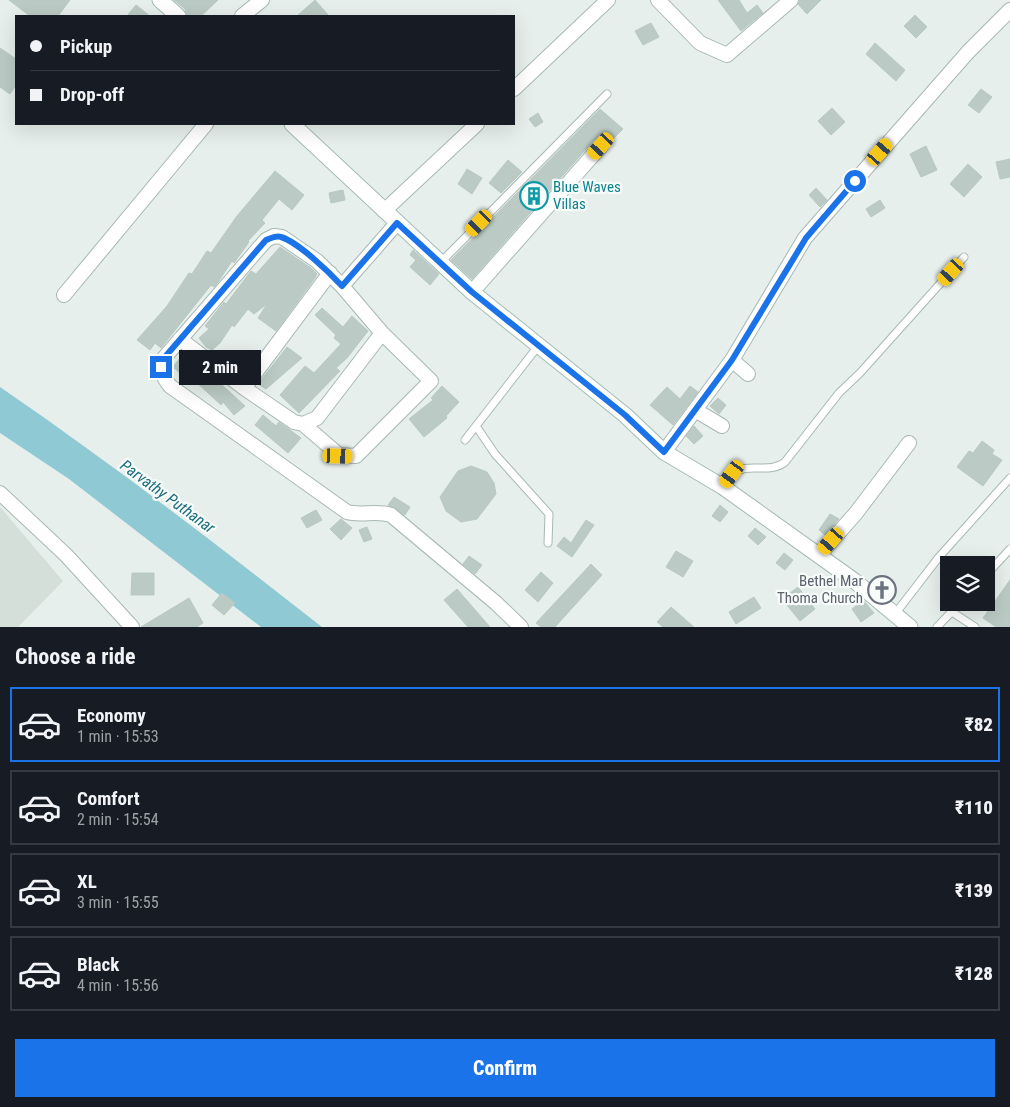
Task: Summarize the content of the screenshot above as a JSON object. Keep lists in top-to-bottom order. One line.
{"water":["Parvathy Puthanar"],"places":{"building":["Blue Waves Villas"],"church":["Bethel Mar Thoma Church"]},"page":{"banner":["Pickup","Drop-off"],"bubble":"2 min","heading":"Choose a ride","list":[{"name":"Economy","note":"1 min · 15:53","value":"₹82"},{"name":"Comfort","note":"2 min · 15:54","value":"₹110"},{"name":"XL","note":"3 min · 15:55","value":"₹139"},{"name":"Black","note":"4 min · 15:56","value":"₹128"}],"buttons":"Confirm"}}
